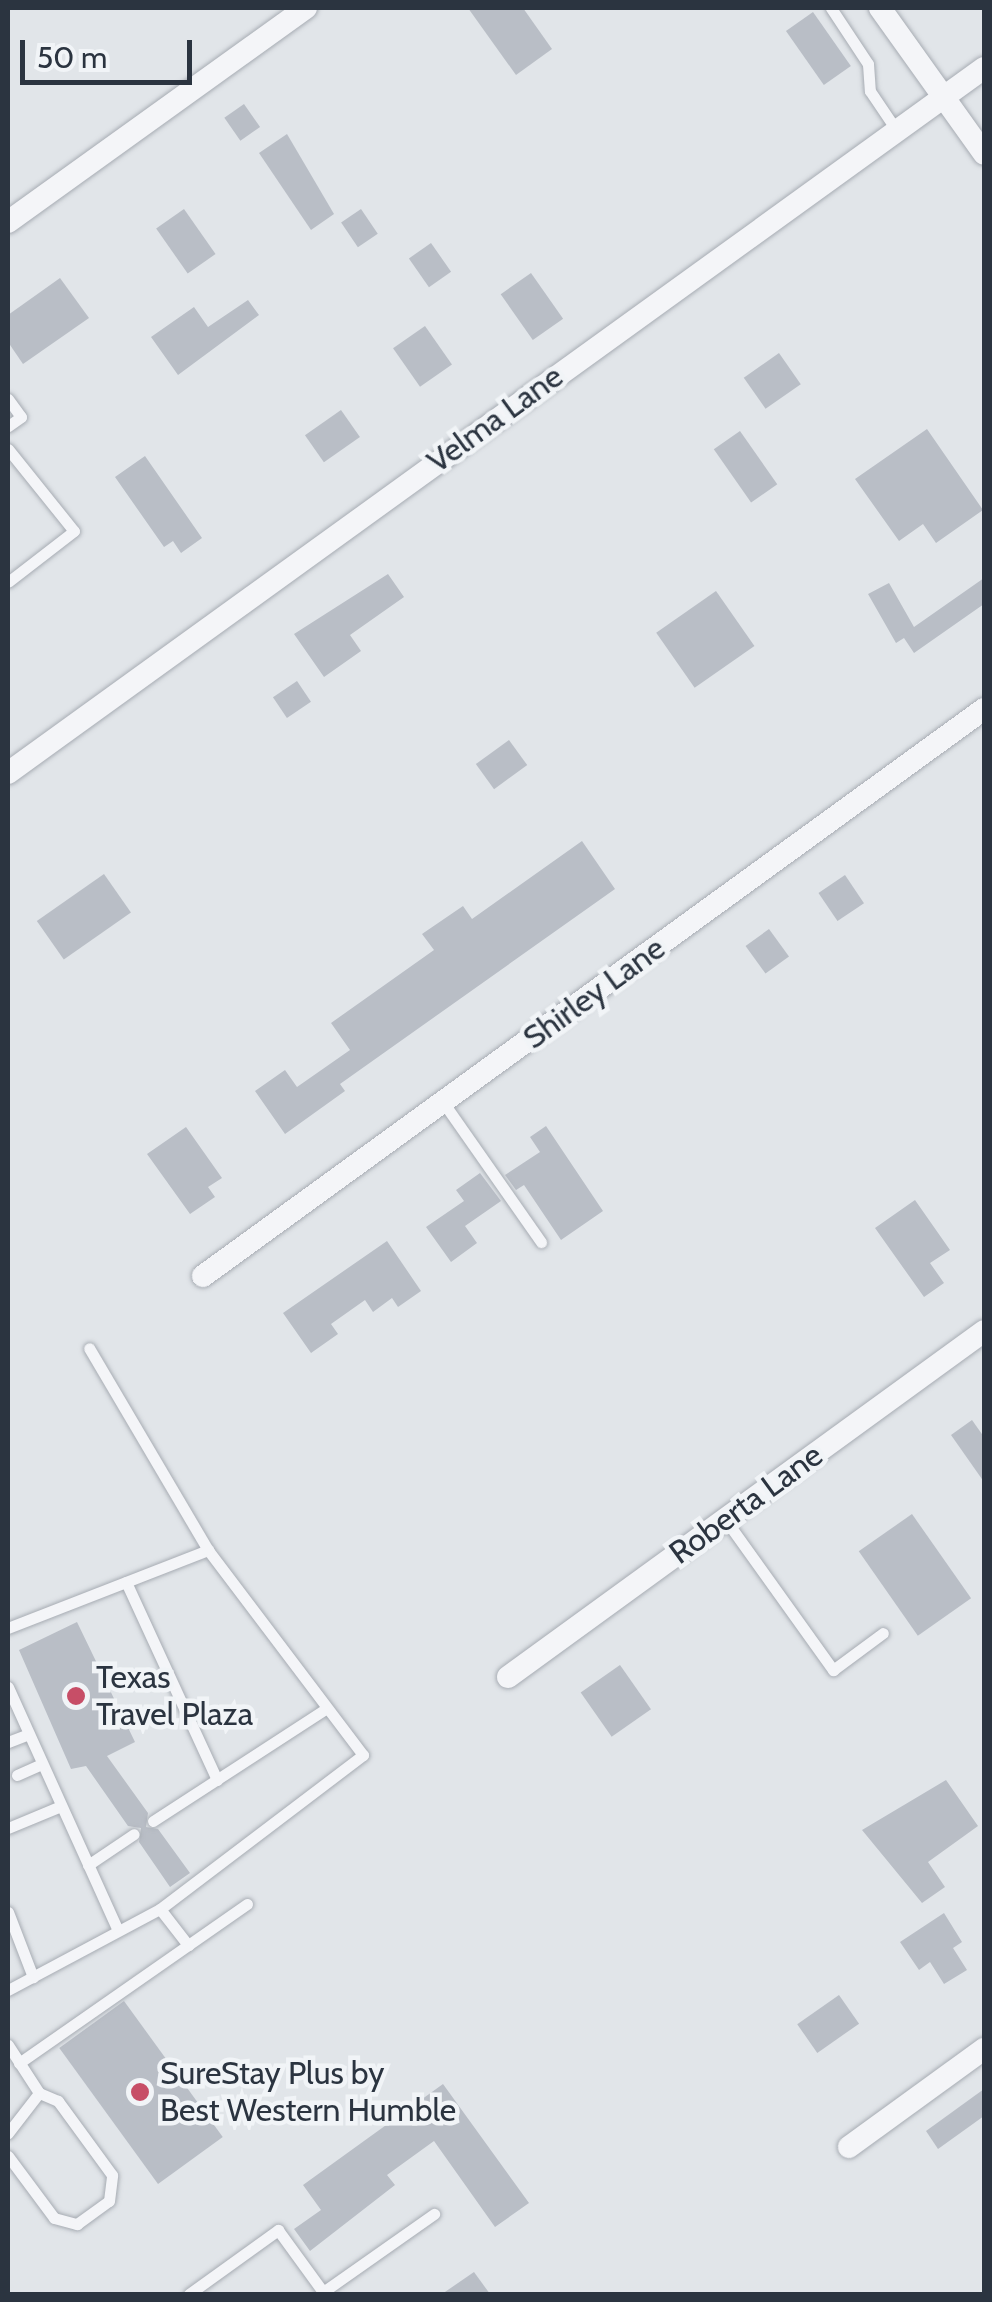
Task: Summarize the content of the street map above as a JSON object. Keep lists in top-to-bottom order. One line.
{"streets":{"street":["Velma Lane","Shirley Lane","Roberta Lane"]},"places":["Texas Travel Plaza","SureStay Plus by Best Western Humble"],"scale_bar":"50 m"}
